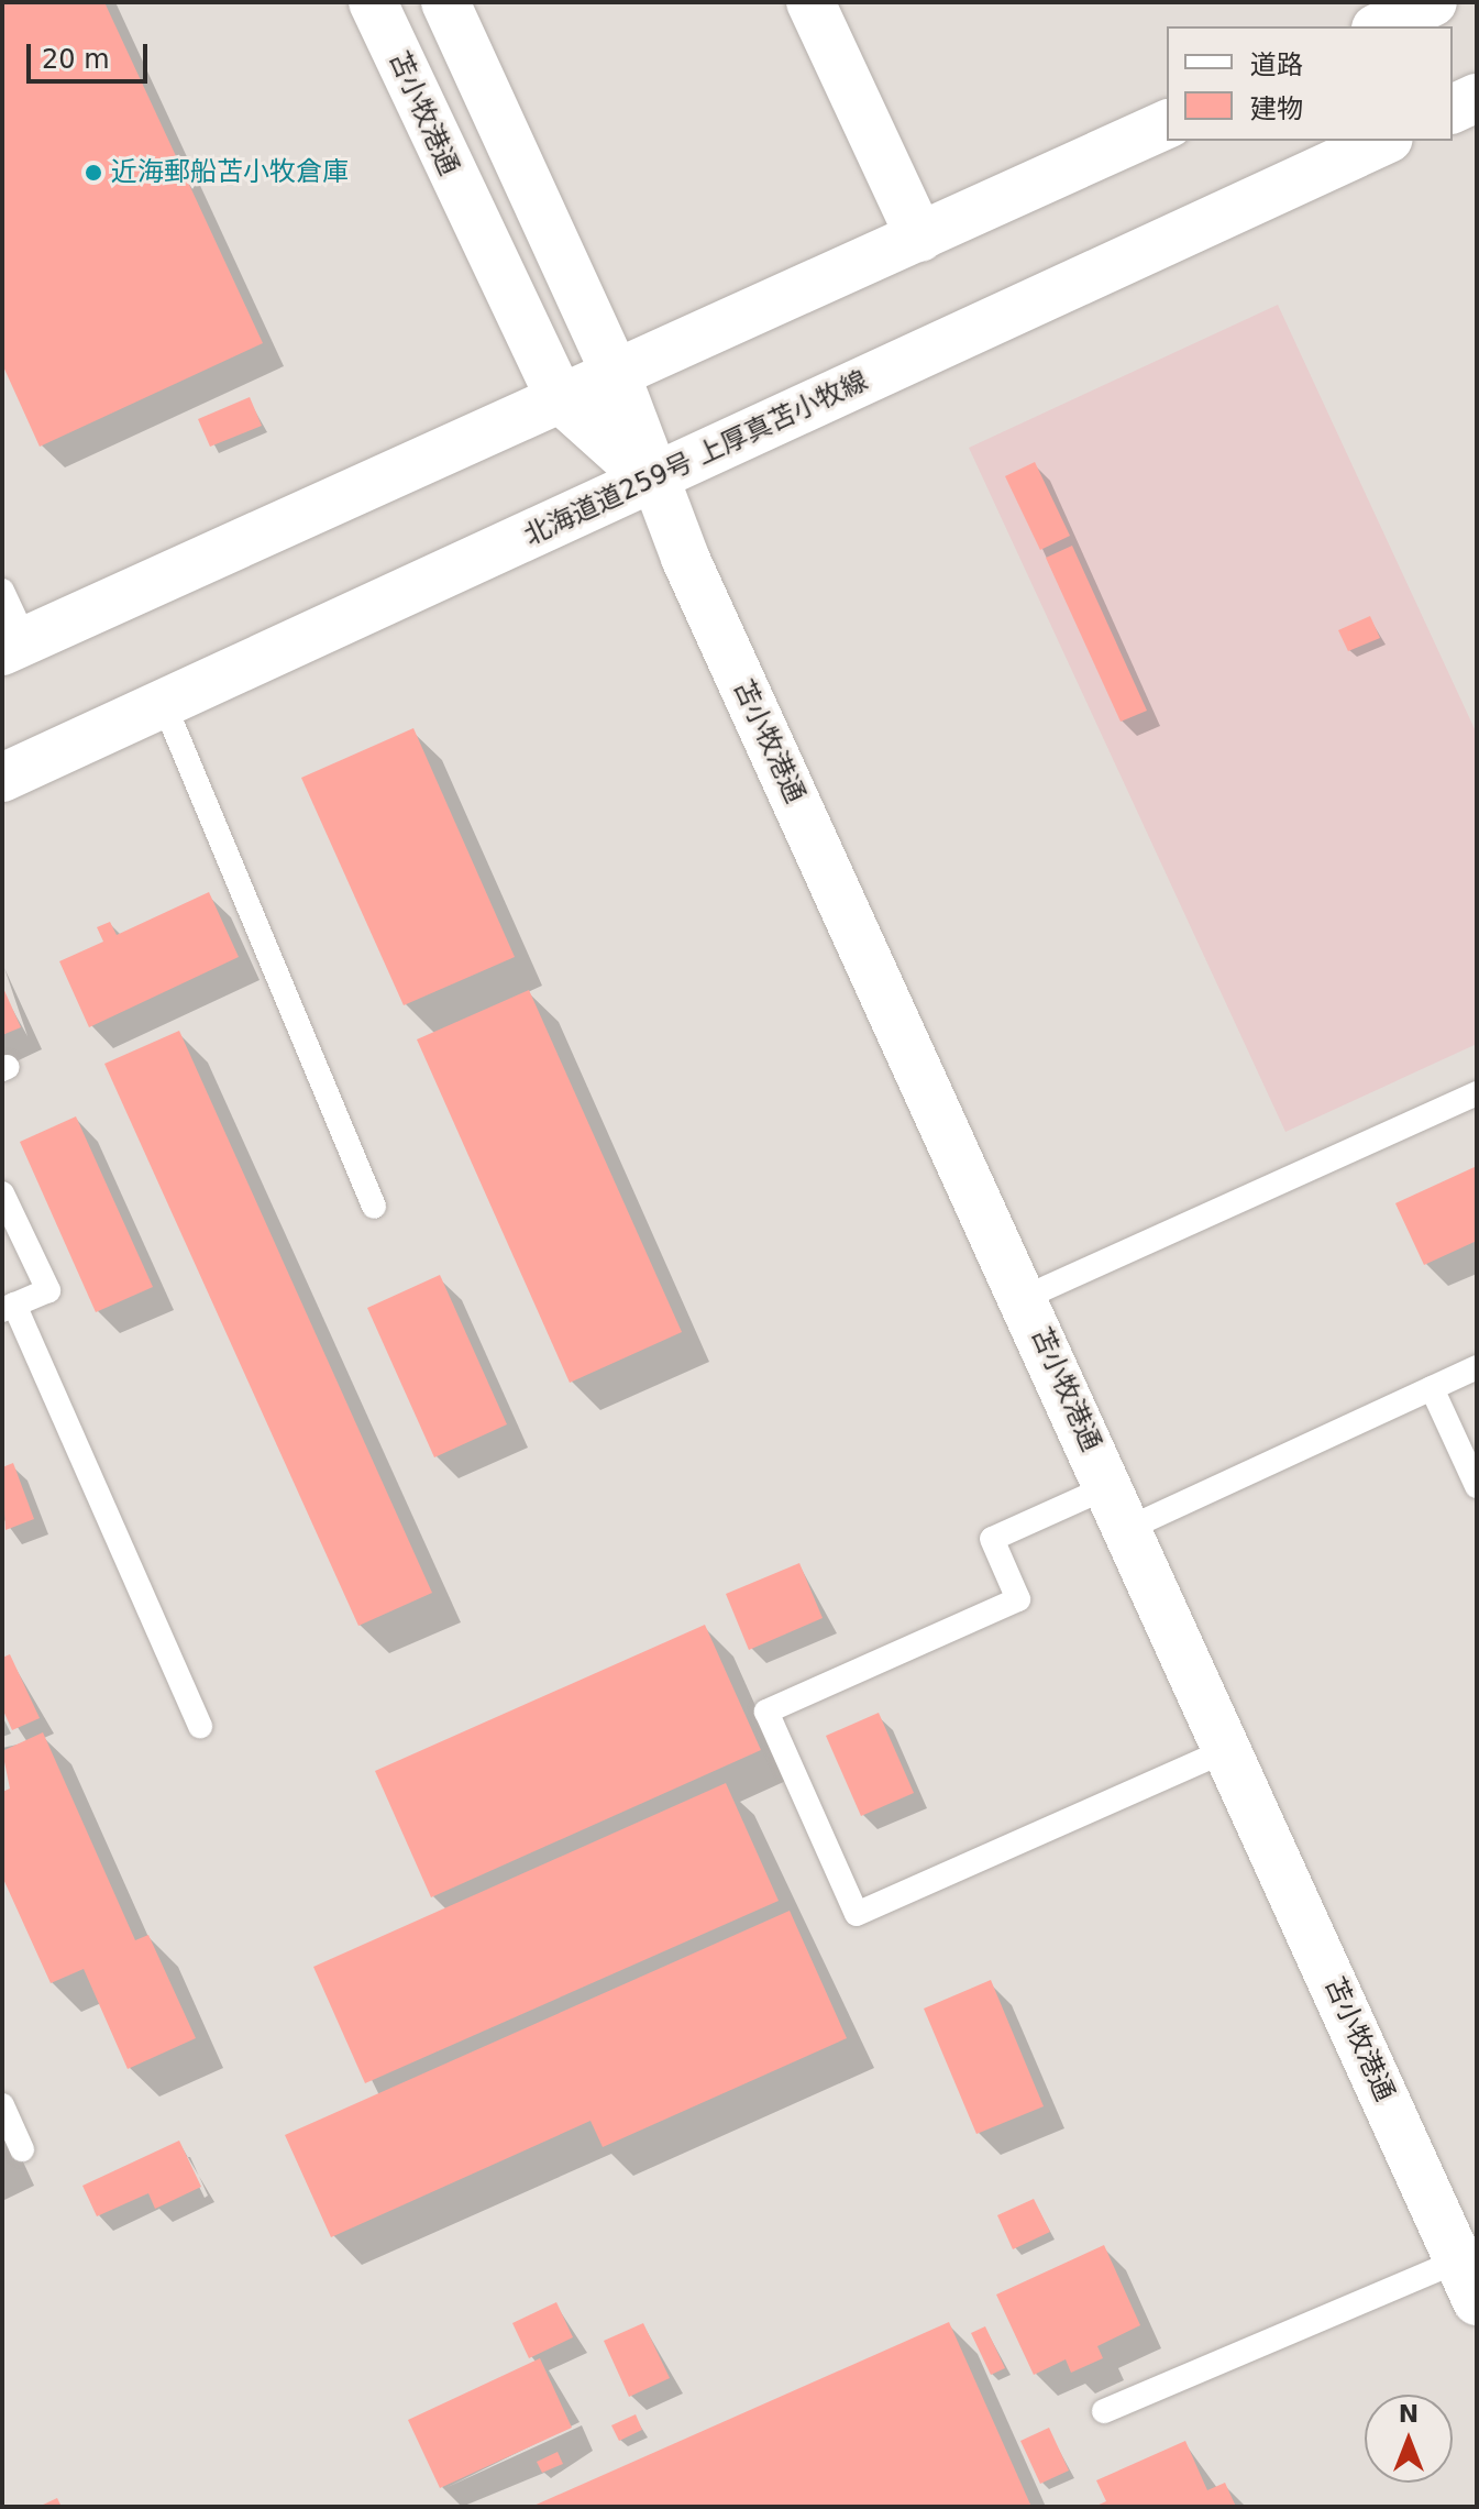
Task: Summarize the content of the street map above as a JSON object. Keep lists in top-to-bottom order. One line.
{"streets":{"street":["苫小牧港通","北海道道259号 上厚真苫小牧線"]},"crossings":[["苫小牧港通","北海道道259号 上厚真苫小牧線"]],"places":["近海郵船苫小牧倉庫"],"legend":["道路","建物"],"scale_bar":"20 m","north":"top"}
